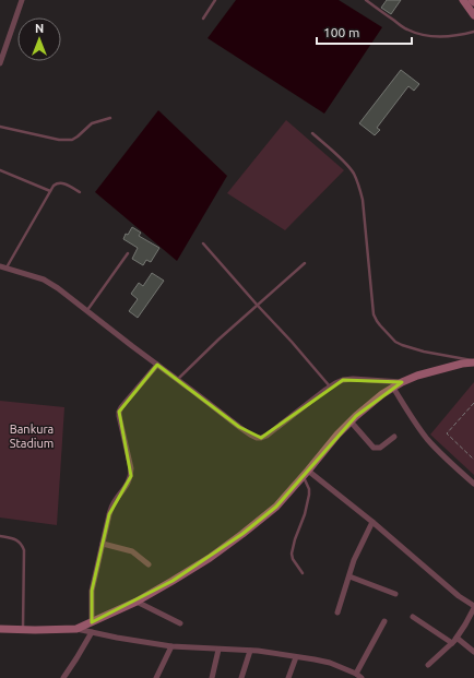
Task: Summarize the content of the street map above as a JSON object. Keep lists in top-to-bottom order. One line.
{"parks":["Bankura Stadium"],"scale_bar":"100 m","north":"top"}
